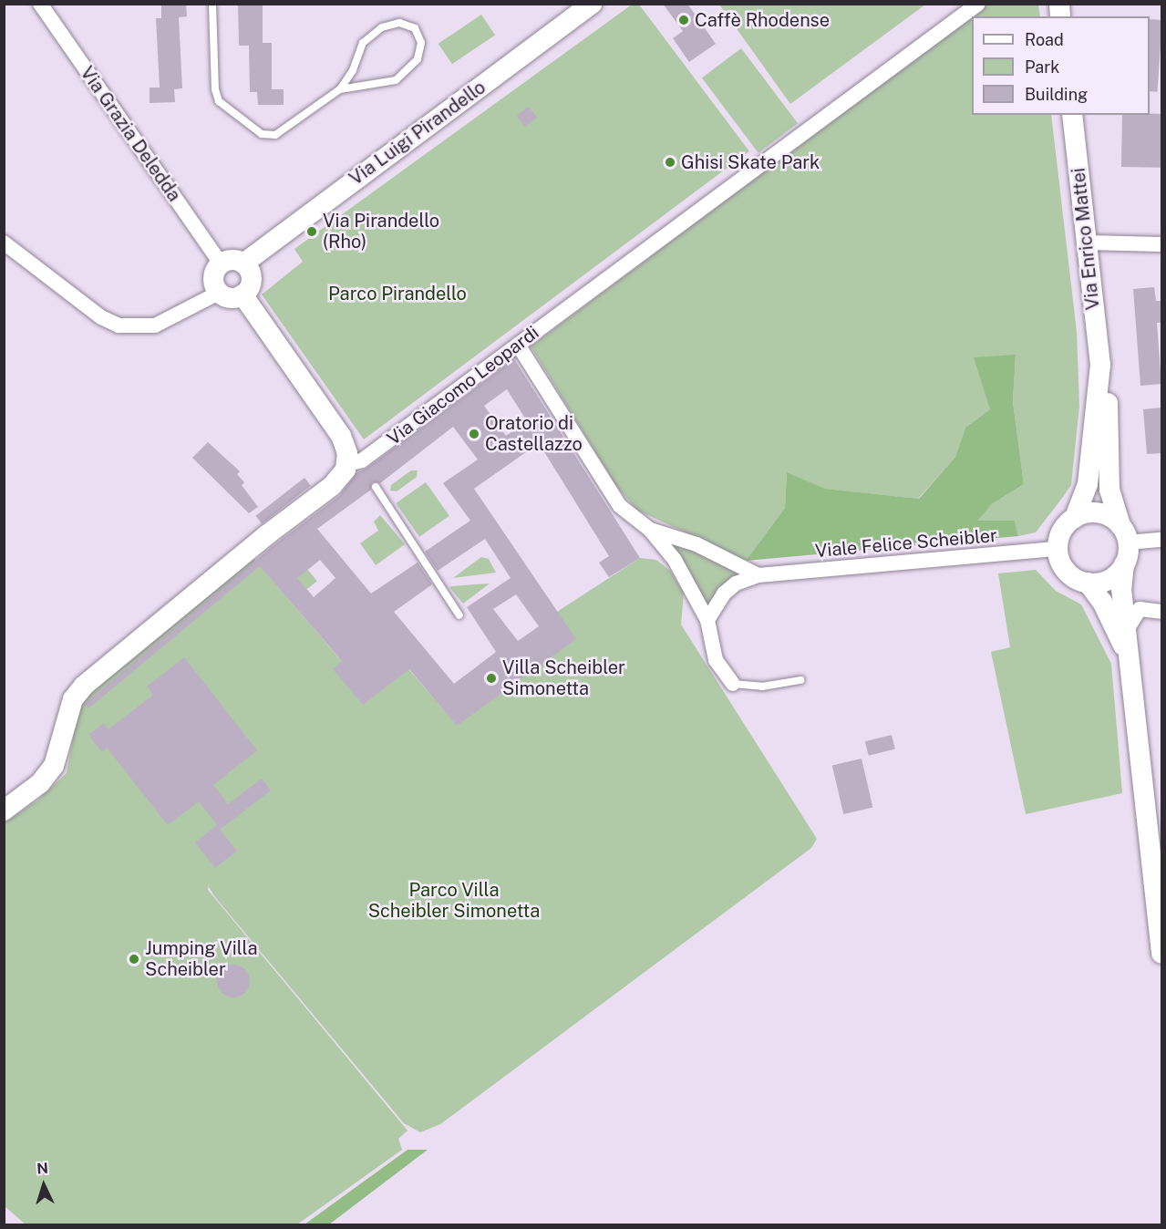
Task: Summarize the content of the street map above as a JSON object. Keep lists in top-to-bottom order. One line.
{"streets":{"street":["Via Luigi Pirandello","Via Grazia Deledda","Via Enrico Mattei","Via Giacomo Leopardi","Viale Felice Scheibler"]},"crossings":[["Via Luigi Pirandello","Via Grazia Deledda"],["Via Enrico Mattei","Viale Felice Scheibler"]],"parks":["Parco Pirandello","Parco Villa Scheibler Simonetta"],"places":["Caffè Rhodense","Ghisi Skate Park","Via Pirandello (Rho)","Oratorio di Castellazzo","Villa Scheibler Simonetta","Jumping Villa Scheibler"],"legend":["Road","Park","Building"],"north":"top"}
